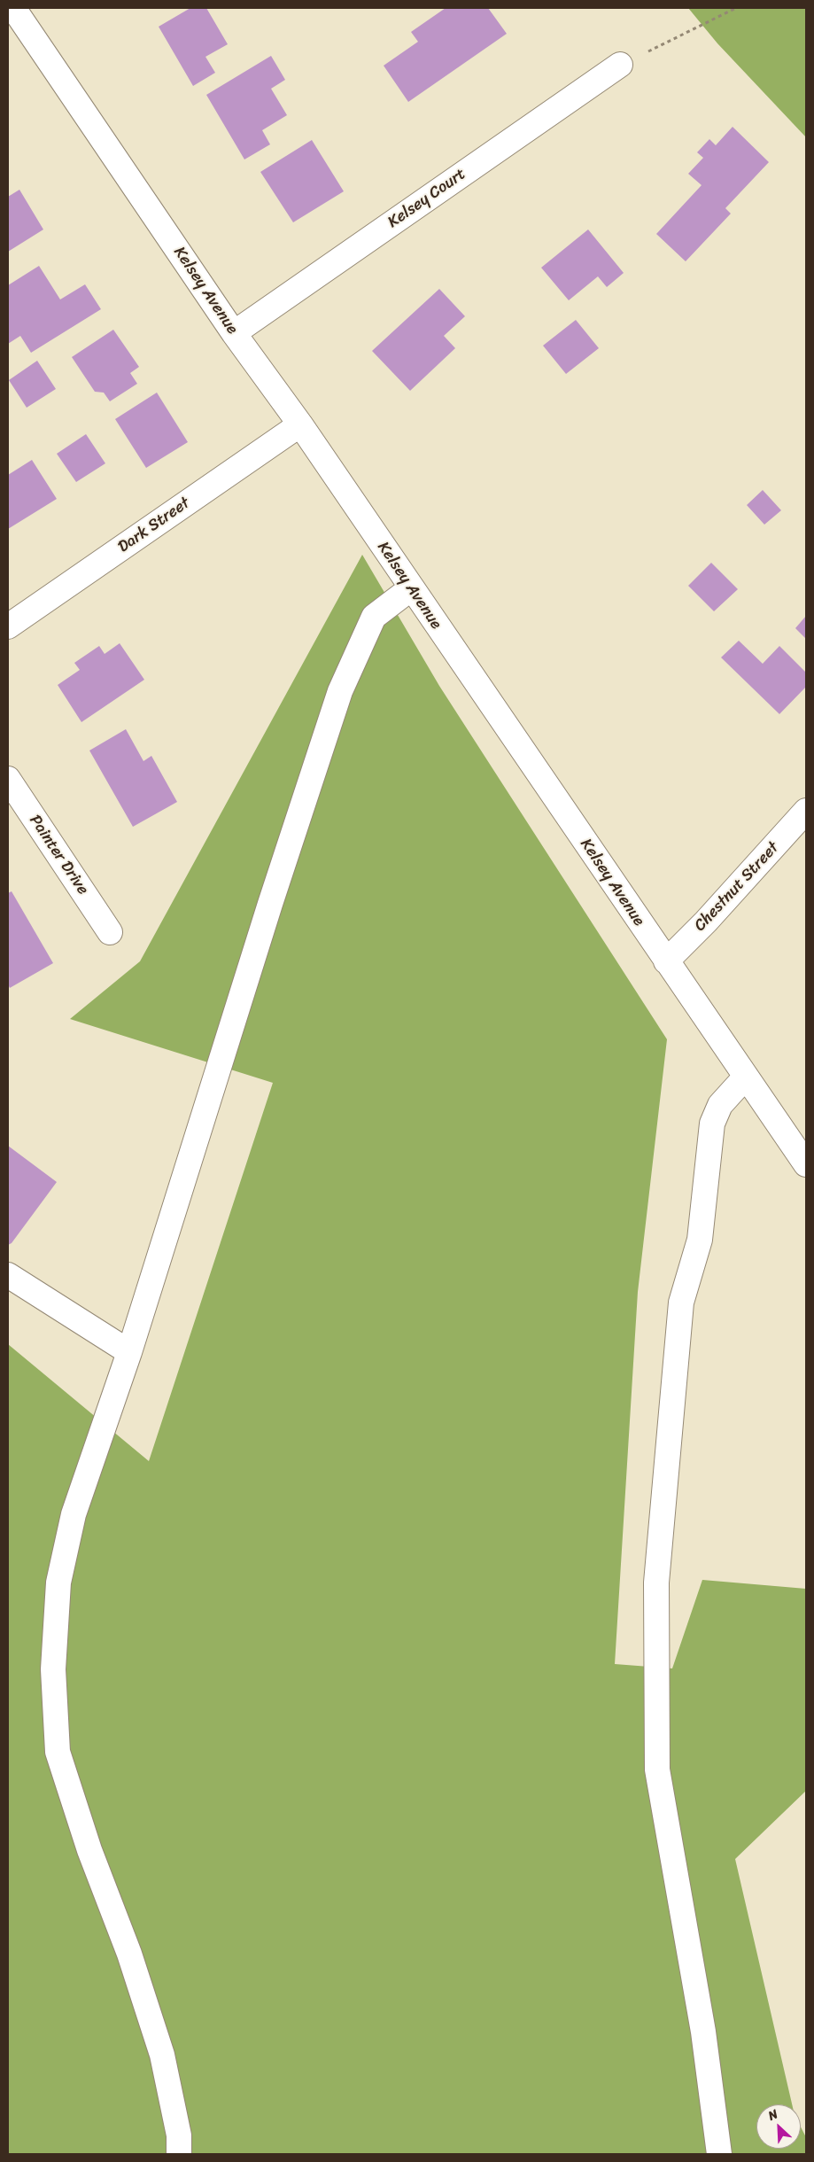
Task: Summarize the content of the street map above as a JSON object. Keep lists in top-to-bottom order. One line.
{"streets":{"street":["Kelsey Court","Kelsey Avenue","Dark Street","Painter Drive","Chestnut Street"]},"crossings":[["Kelsey Court","Kelsey Avenue"],["Kelsey Avenue","Dark Street"],["Kelsey Avenue","Chestnut Street"]],"north":"top left"}
